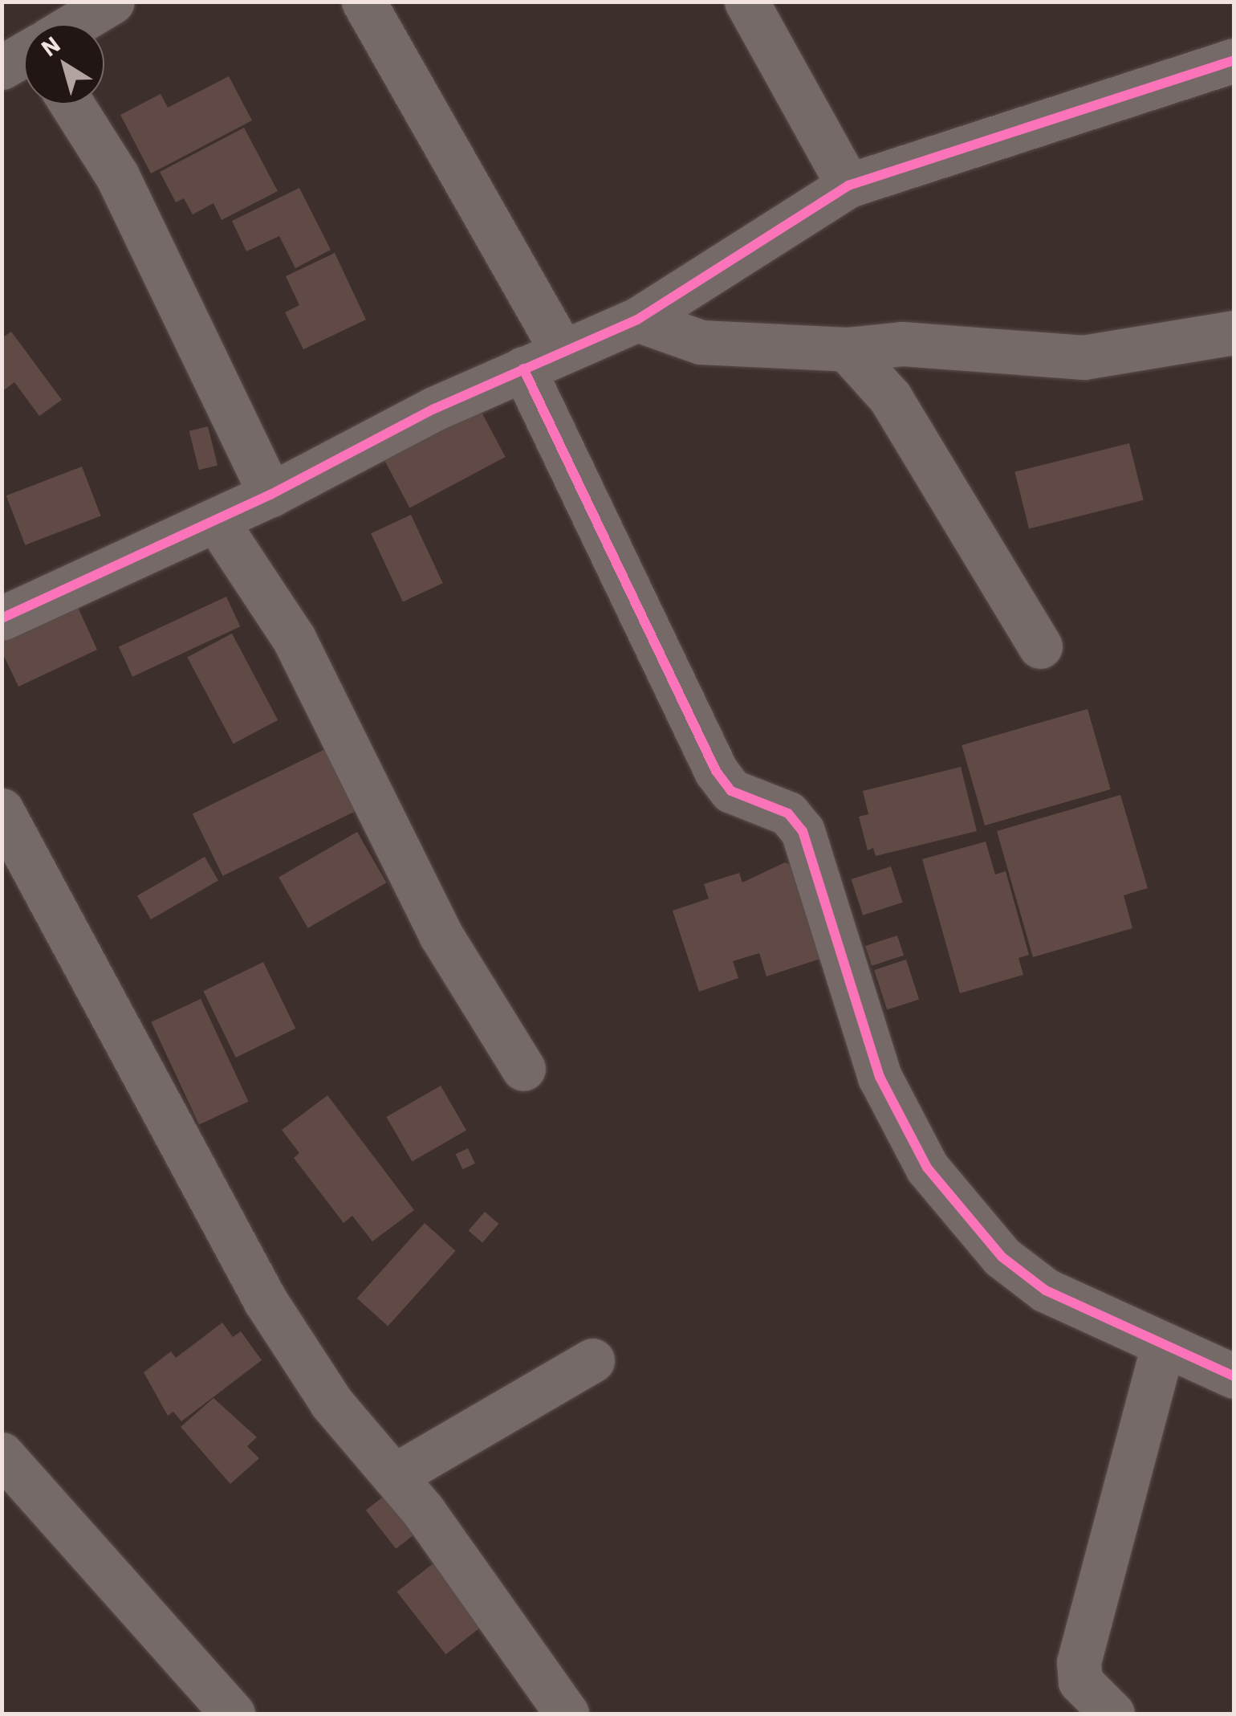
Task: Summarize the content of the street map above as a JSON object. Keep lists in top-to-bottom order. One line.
{"north":"top left"}
